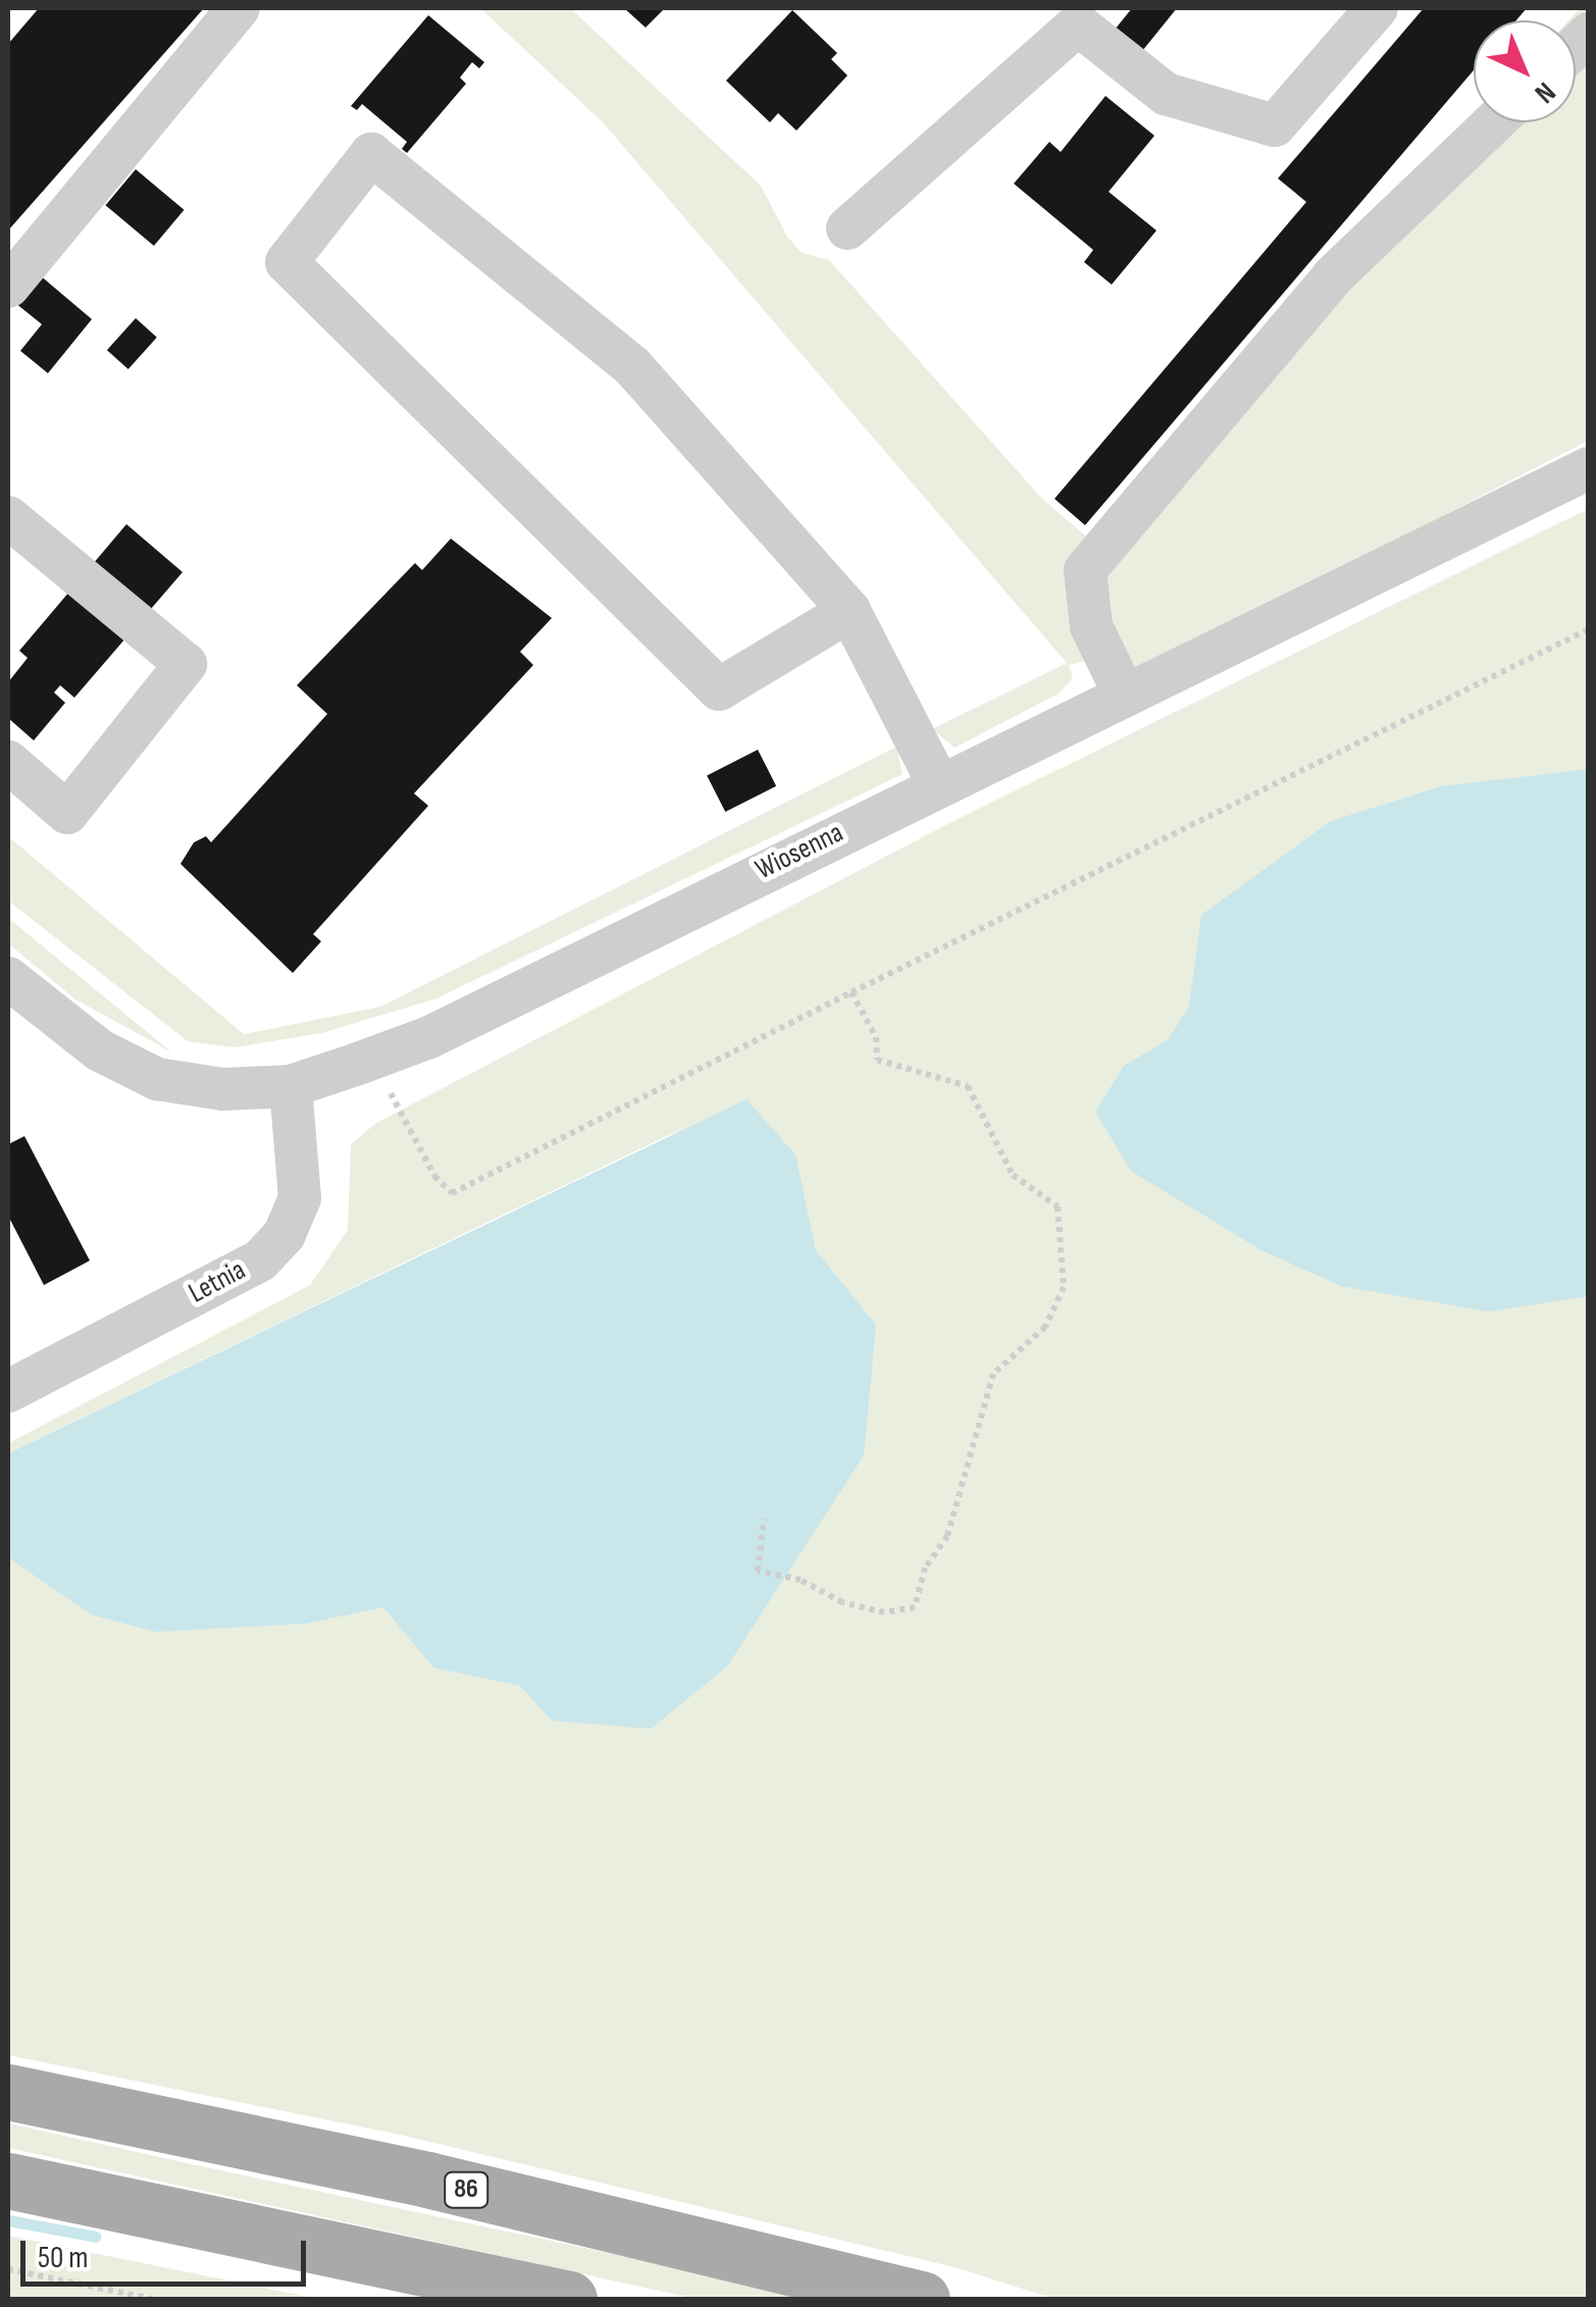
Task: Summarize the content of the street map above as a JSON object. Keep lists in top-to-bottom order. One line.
{"streets":{"main road":["86"],"street":["Wiosenna","Letnia"]},"crossings":[["Wiosenna","Letnia"]],"scale_bar":"50 m","north":"bottom right"}
